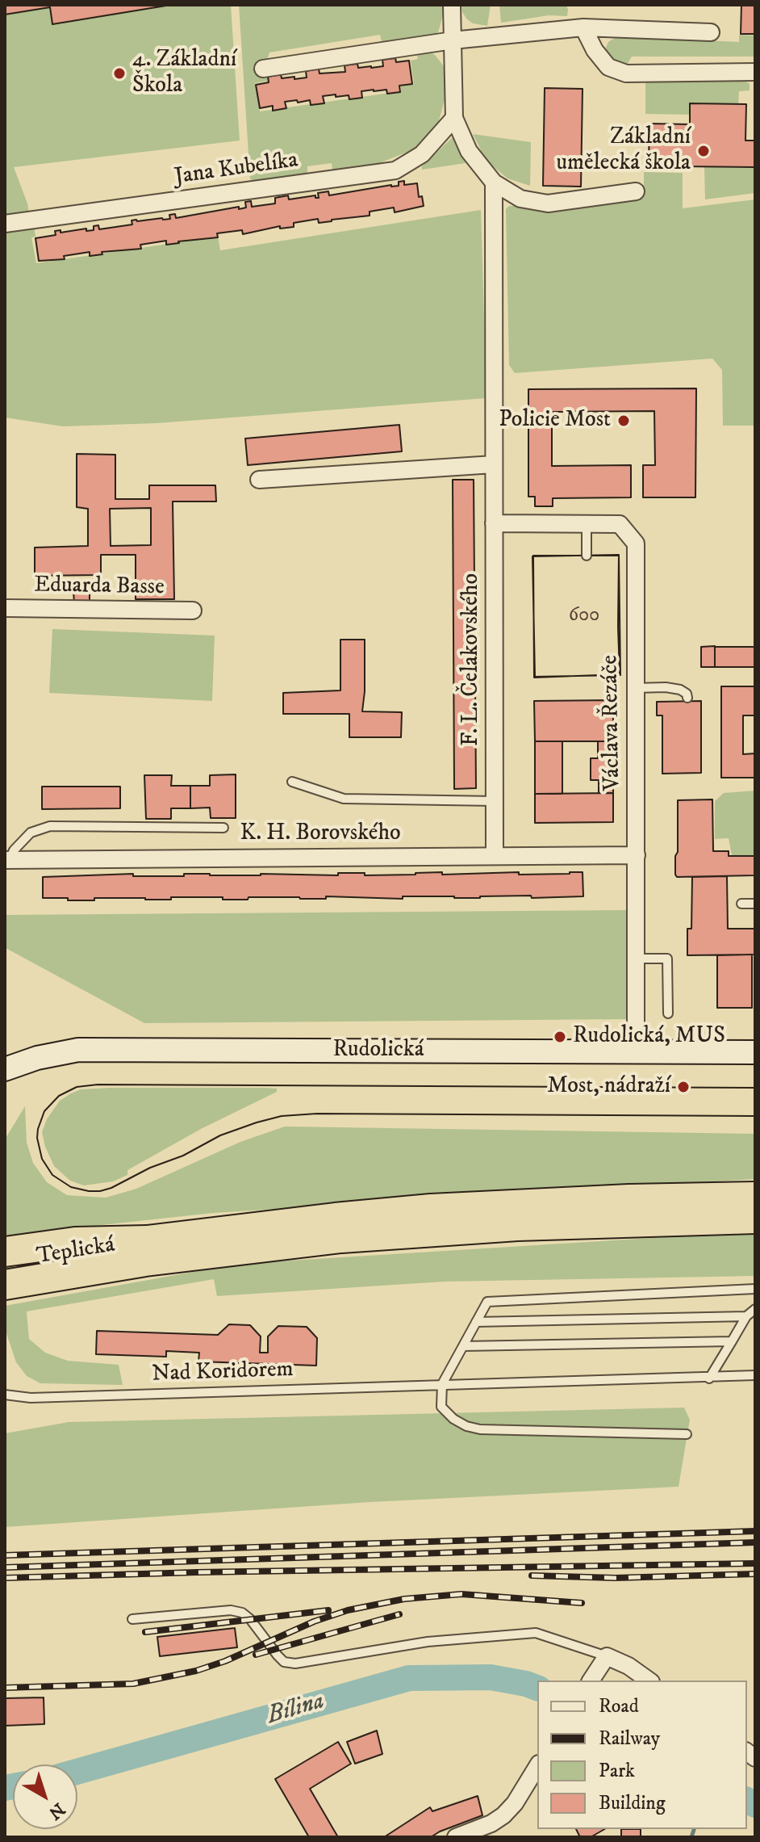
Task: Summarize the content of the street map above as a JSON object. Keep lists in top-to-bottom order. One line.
{"streets":{"highway":["Teplická"],"street":["Jana Kubelíka","Eduarda Basse","F. L. Čelakovského","Václava Řezáče","K. H. Borovského","Rudolická"],"lane":["Nad Koridorem"]},"crossings":[["F. L. Čelakovského","Václava Řezáče"],["F. L. Čelakovského","K. H. Borovského"],["Václava Řezáče","K. H. Borovského"],["Václava Řezáče","Rudolická"]],"water":["Bílina"],"places":["4. Základní Škola","Základní umělecká škola","Policie Most","Rudolická, MUS","Most, nádraží"],"house_numbers":["600"],"legend":["Road","Railway","Park","Building"],"north":"bottom right"}
